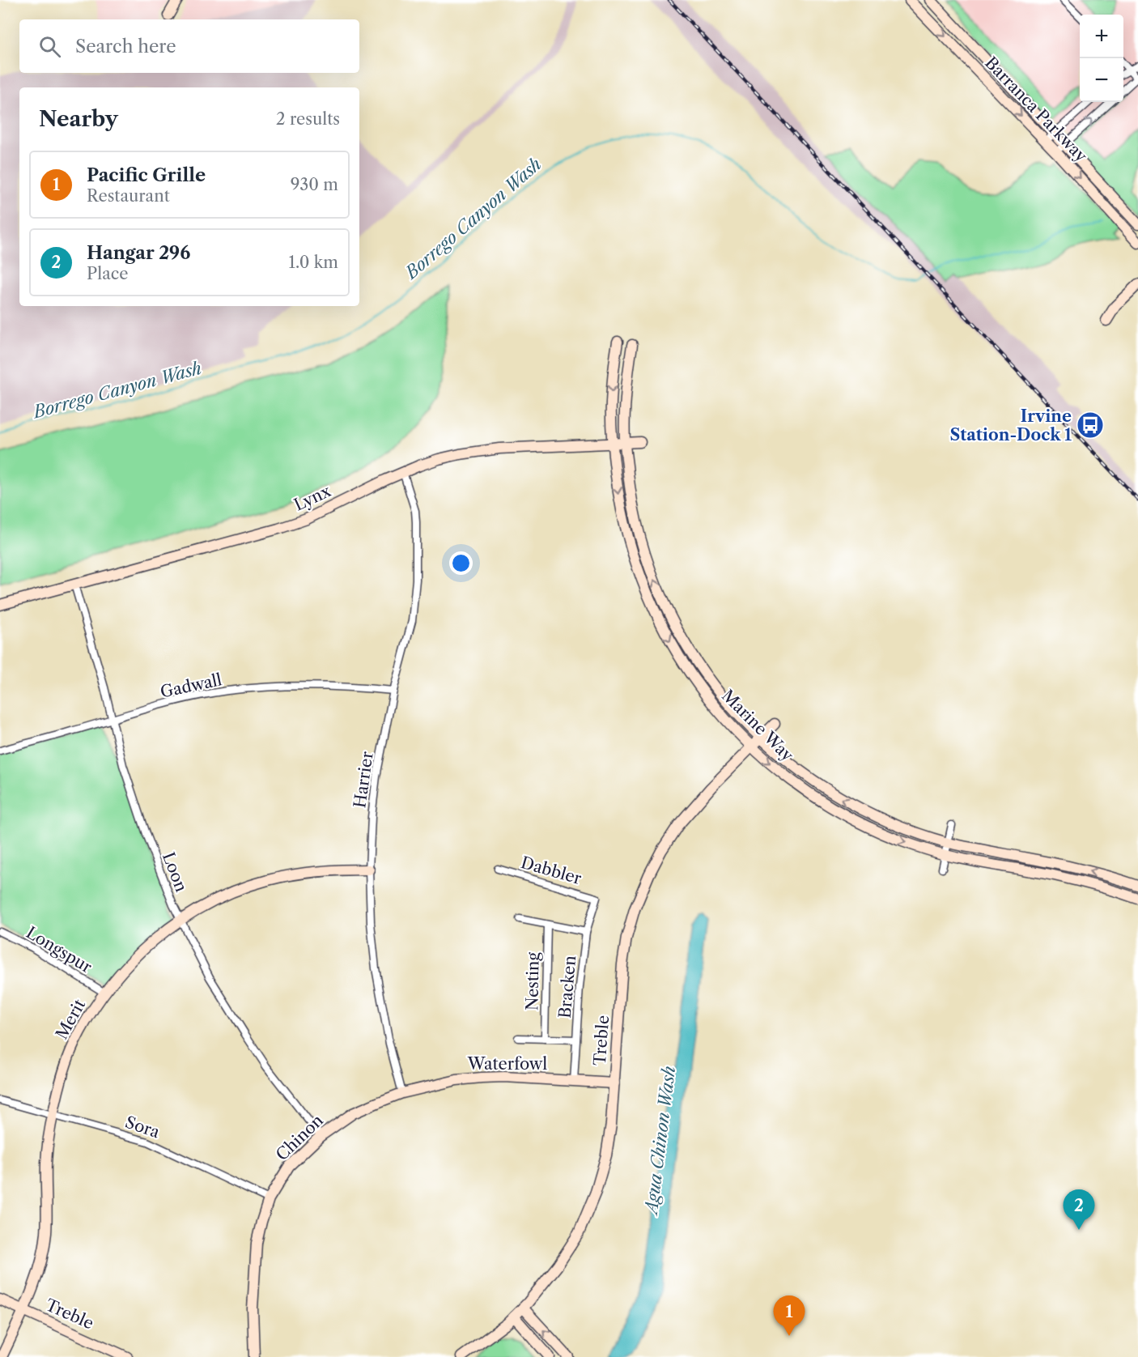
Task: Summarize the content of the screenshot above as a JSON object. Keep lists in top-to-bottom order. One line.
{"streets":{"street":["Barranca Parkway","Lynx","Gadwall","Marine Way","Harrier","Dabbler","Loon","Longspur","Nesting","Bracken","Merit","Treble","Waterfowl","Sora","Chinon"]},"crossings":[["Lynx","Marine Way"],["Lynx","Harrier"],["Lynx","Loon"],["Gadwall","Harrier"],["Gadwall","Loon"],["Marine Way","Treble"],["Harrier","Merit"],["Harrier","Waterfowl"],["Harrier","Chinon"],["Dabbler","Bracken"],["Loon","Merit"],["Loon","Chinon"],["Longspur","Merit"],["Bracken","Waterfowl"],["Merit","Treble"],["Merit","Sora"],["Treble","Waterfowl"],["Waterfowl","Chinon"],["Sora","Chinon"]],"water":["Borrego Canyon Wash","Agua Chinon Wash"],"places":{"bus stop":["Irvine Station-Dock 1"]},"page":{"map_buttons":["+","−"],"search":"Search here","heading":["Nearby","2 results"],"list":[{"mark":"1","name":"Pacific Grille","note":"Restaurant","value":"930 m"},{"mark":"2","name":"Hangar 296","note":"Place","value":"1.0 km"}],"pins":["2","1"]}}
